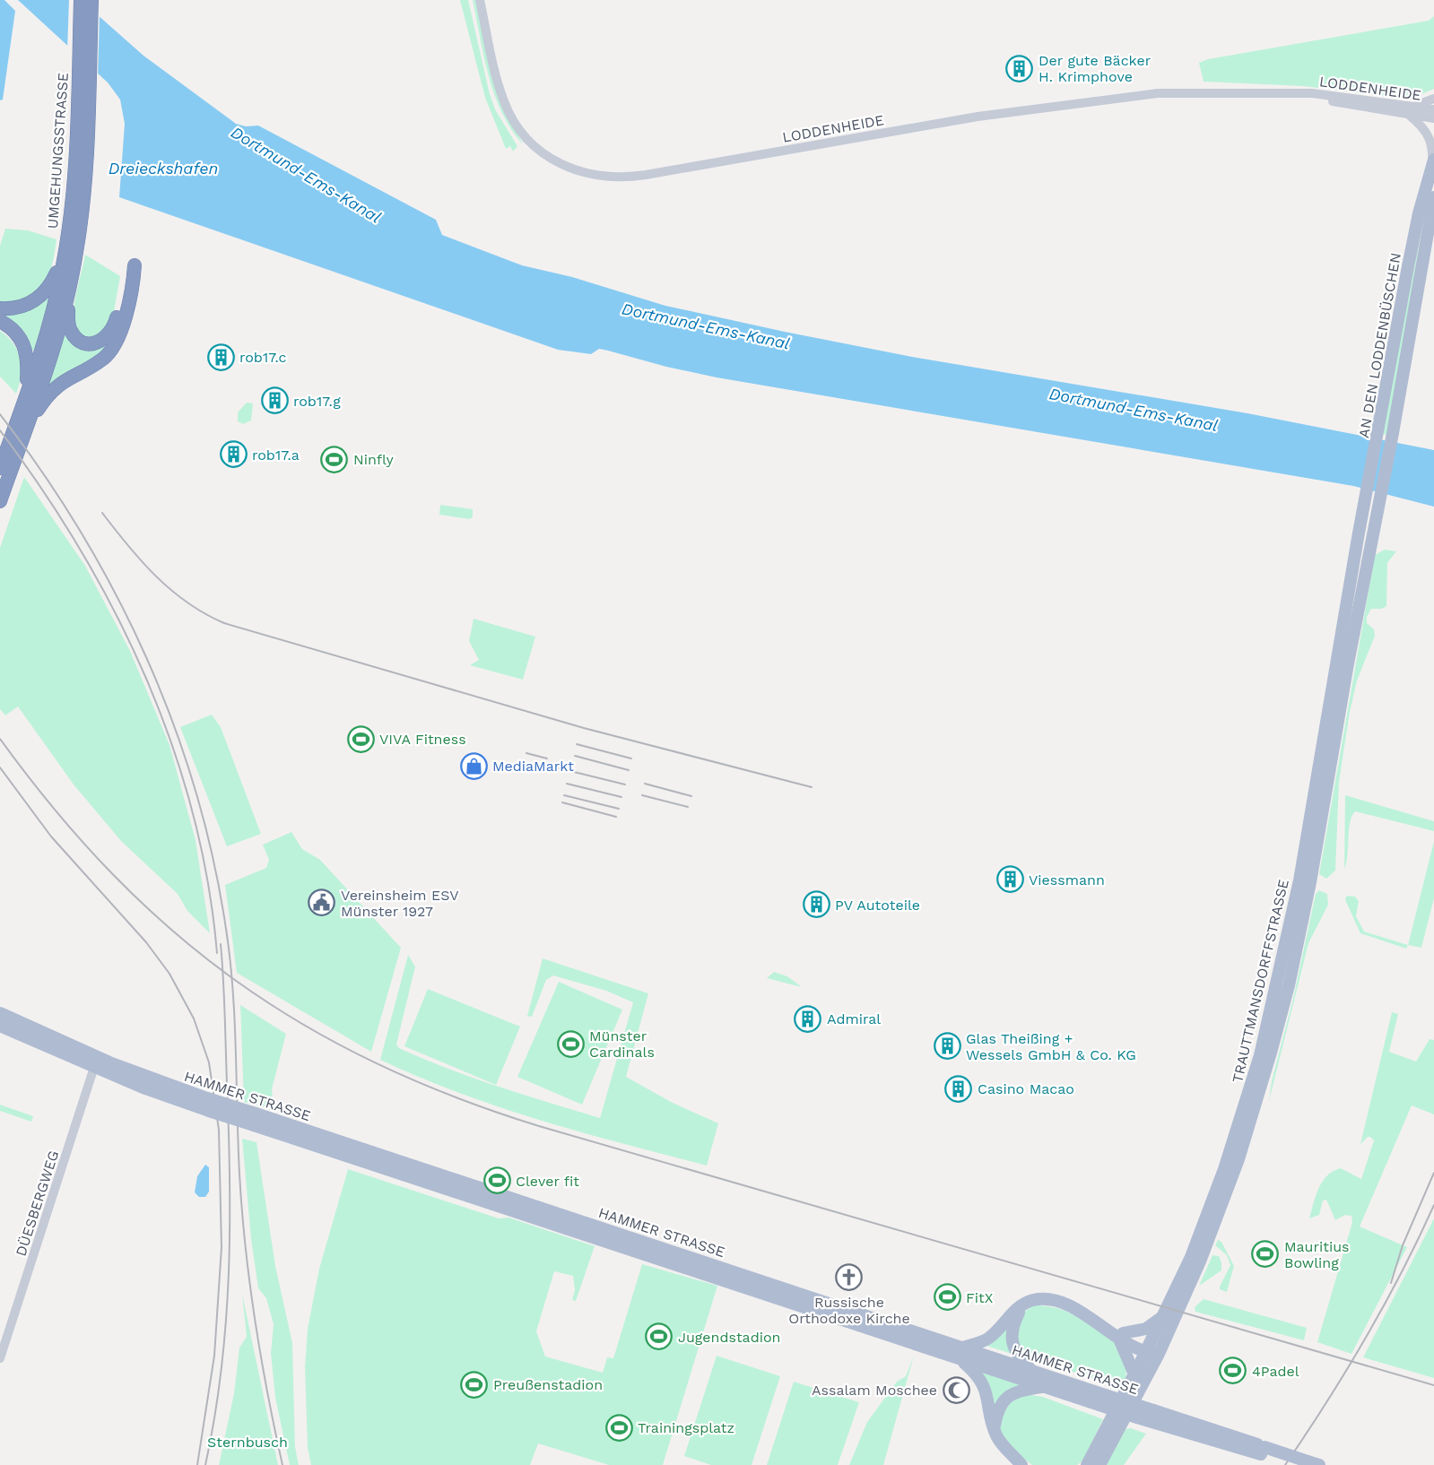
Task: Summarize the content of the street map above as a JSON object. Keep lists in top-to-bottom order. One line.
{"streets":{"highway":["UMGEHUNGSSTRASSE"],"main road":["AN DEN LODDENBÜSCHEN","TRAUTTMANSDORFFSTRASSE","HAMMER STRASSE"],"street":["LODDENHEIDE","DÜESBERGWEG"]},"crossings":[["AN DEN LODDENBÜSCHEN","TRAUTTMANSDORFFSTRASSE"],["HAMMER STRASSE","DÜESBERGWEG"]],"water":["Dreieckshafen","Dortmund-Ems-Kanal"],"parks":["Sternbusch"],"places":{"building":["Der gute Bäcker H. Krimphove","rob17.c","rob17.g","rob17.a","Viessmann","PV Autoteile","Admiral","Glas Theißing + Wessels GmbH & Co. KG","Casino Macao"],"sports":["Ninfly","VIVA Fitness","Münster Cardinals","Clever fit","Mauritius Bowling","FitX","Jugendstadion","4Padel","Preußenstadion","Trainingsplatz"],"shop":["MediaMarkt"],"public building":["Vereinsheim ESV Münster 1927"],"church":["Russische Orthodoxe Kirche"],"mosque":["Assalam Moschee"]}}
